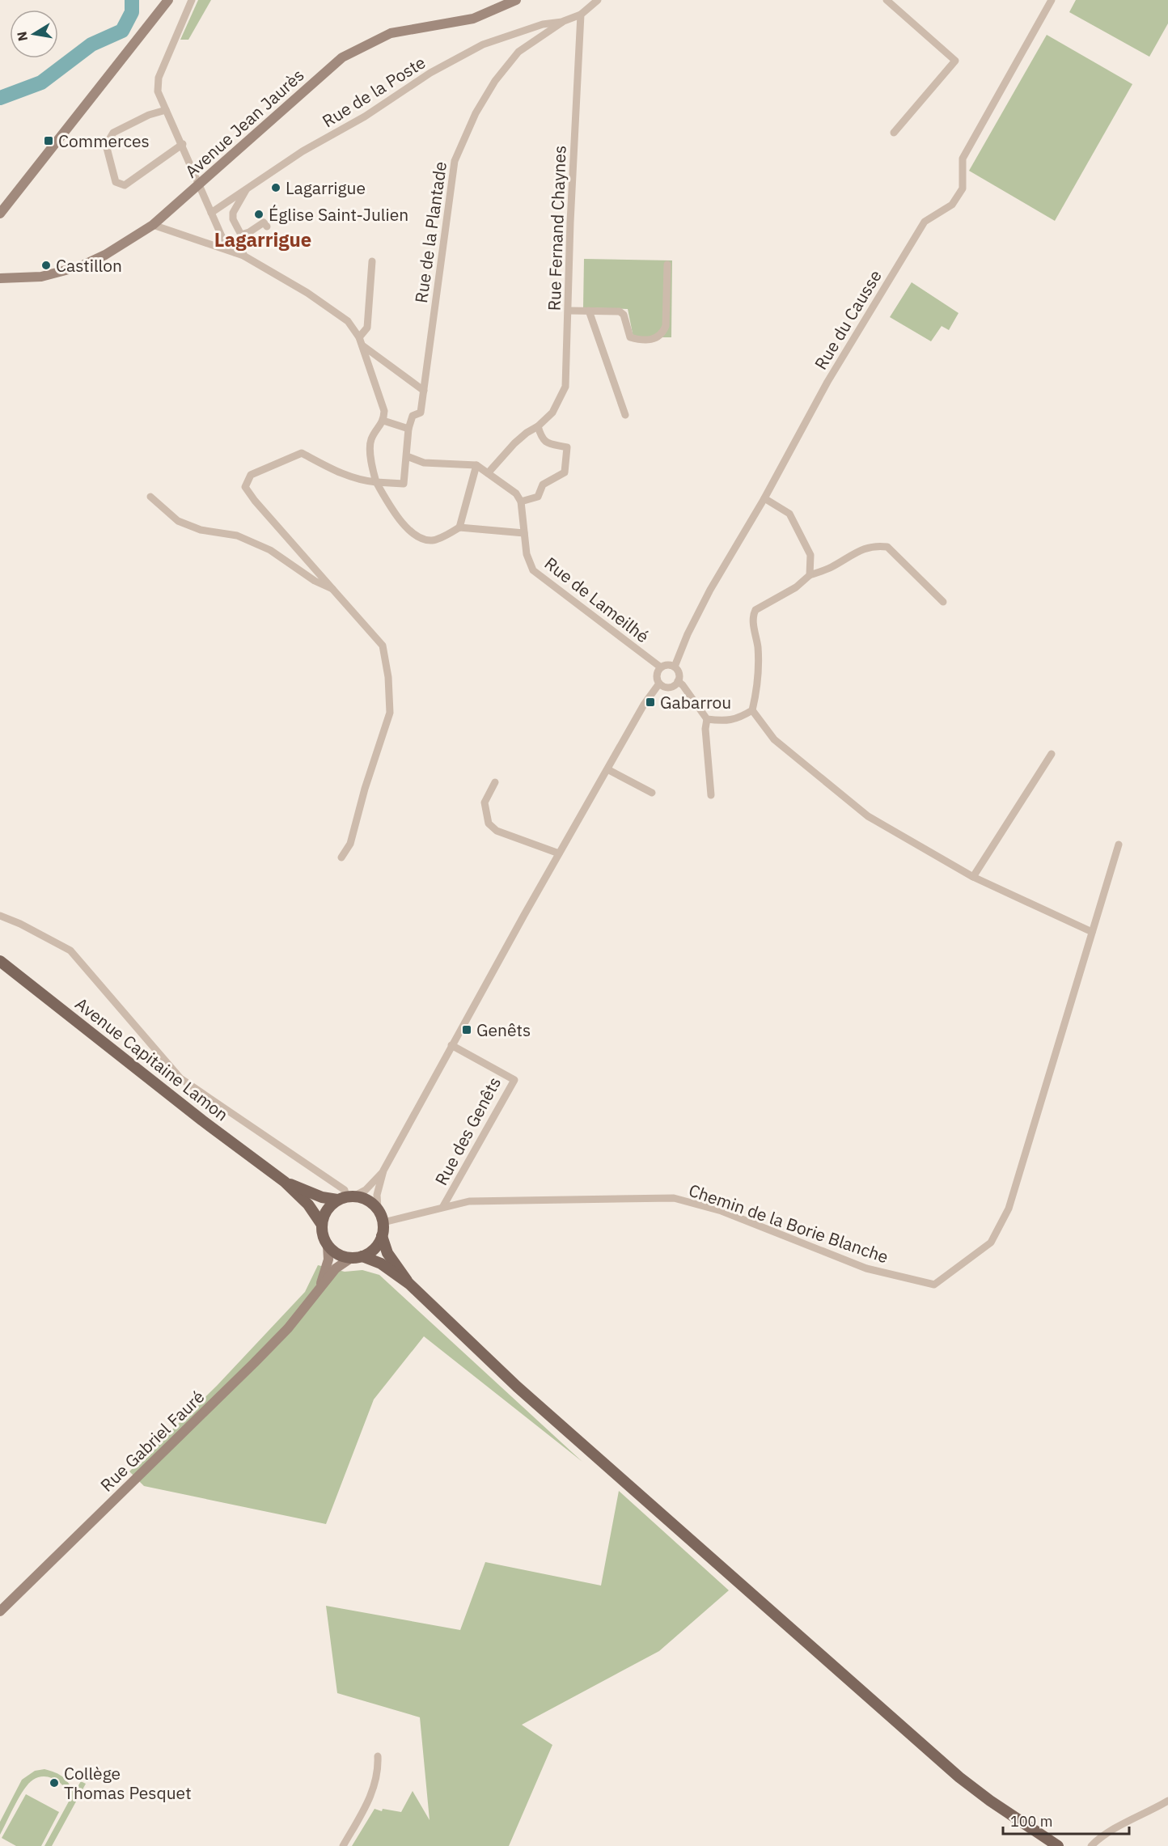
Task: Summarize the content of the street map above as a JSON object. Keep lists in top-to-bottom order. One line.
{"streets":{"main road":["Avenue Capitaine Lamon"],"street":["Rue de la Poste","Avenue Jean Jaurès","Rue Fernand Chaynes","Rue de la Plantade","Rue du Causse","Rue de Lameilhé","Rue des Genêts","Chemin de la Borie Blanche","Rue Gabriel Fauré"]},"crossings":[["Rue de la Poste","Rue de la Plantade"],["Rue Fernand Chaynes","Rue de la Plantade"],["Rue du Causse","Rue de Lameilhé"],["Avenue Capitaine Lamon","Chemin de la Borie Blanche"],["Avenue Capitaine Lamon","Rue Gabriel Fauré"],["Rue des Genêts","Chemin de la Borie Blanche"],["Chemin de la Borie Blanche","Rue Gabriel Fauré"]],"districts":["Lagarrigue"],"places":{"transit":["Commerces","Gabarrou","Genêts"],"other":["Lagarrigue","Église Saint-Julien","Castillon","Collège Thomas Pesquet"]},"scale_bar":"100 m","north":"left"}
